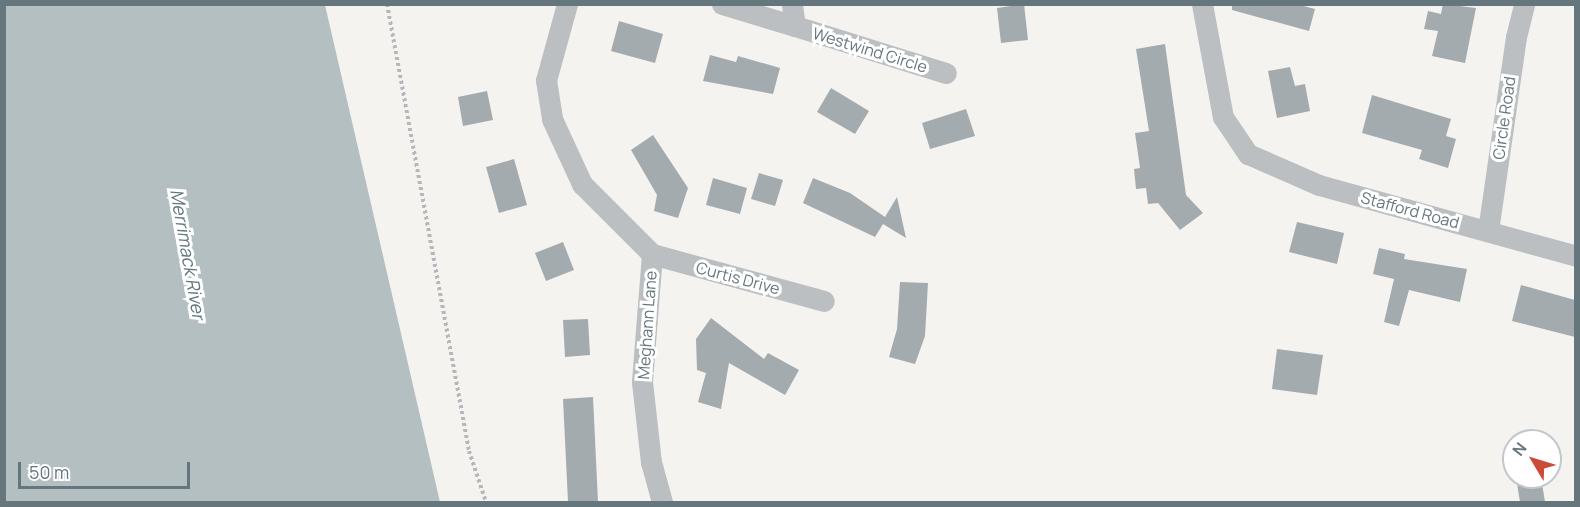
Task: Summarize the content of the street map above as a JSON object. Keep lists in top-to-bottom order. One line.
{"streets":{"street":["Westwind Circle","Circle Road","Stafford Road","Curtis Drive","Meghann Lane"]},"crossings":[["Circle Road","Stafford Road"],["Curtis Drive","Meghann Lane"]],"water":["Merrimack River"],"scale_bar":"50 m","north":"top left"}
